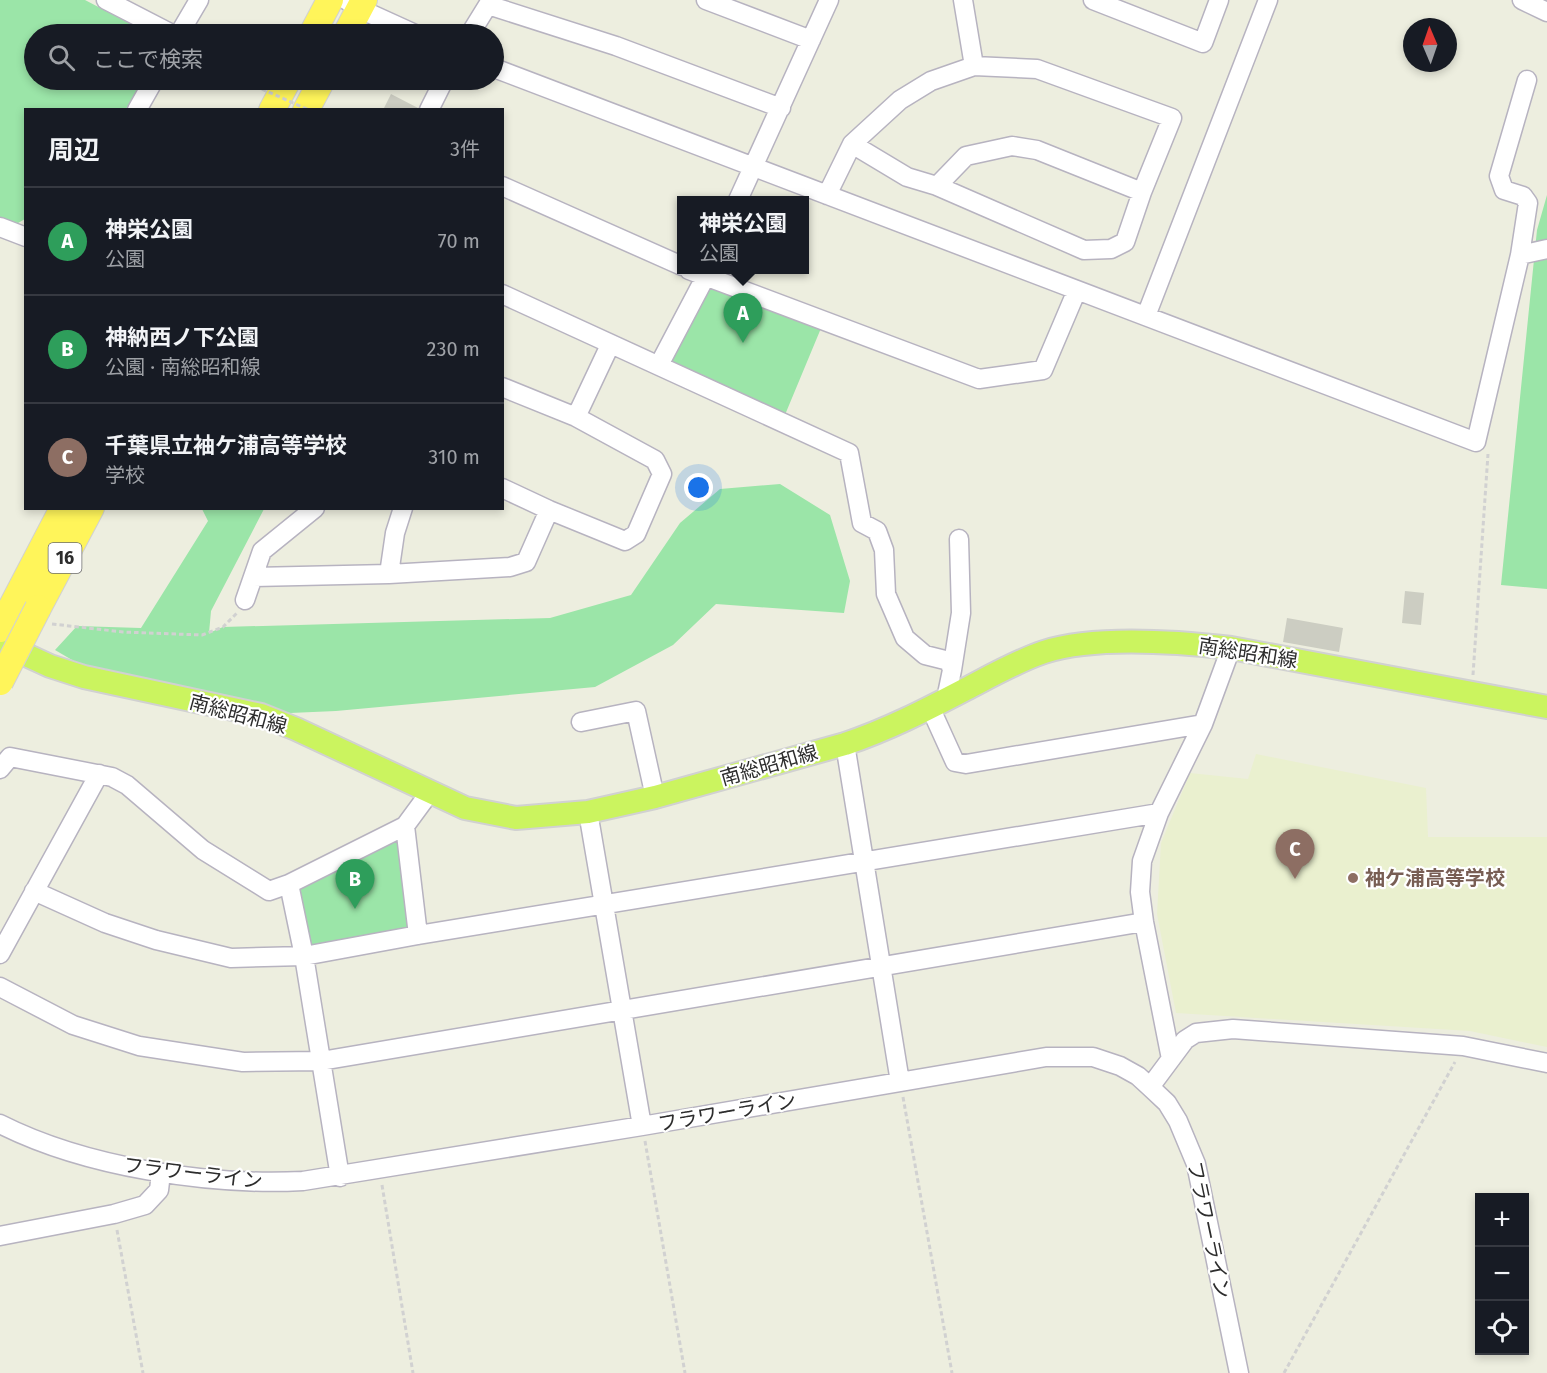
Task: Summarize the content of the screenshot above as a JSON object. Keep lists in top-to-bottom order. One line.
{"streets":{"highway":["16"],"main road":["南総昭和線"],"street":["フラワーライン"]},"places":["袖ケ浦高等学校"],"north":"top","page":{"search":"ここで検索","heading":["周辺","3件"],"list":[{"mark":"A","name":"神栄公園","note":"公園","value":"70 m"},{"mark":"B","name":"神納西ノ下公園","note":"公園 · 南総昭和線","value":"230 m"},{"mark":"C","name":"千葉県立袖ケ浦高等学校","note":"学校","value":"310 m"}],"popup":["神栄公園","公園"],"pins":["A","C","B"],"map_buttons":["+","−"]}}
